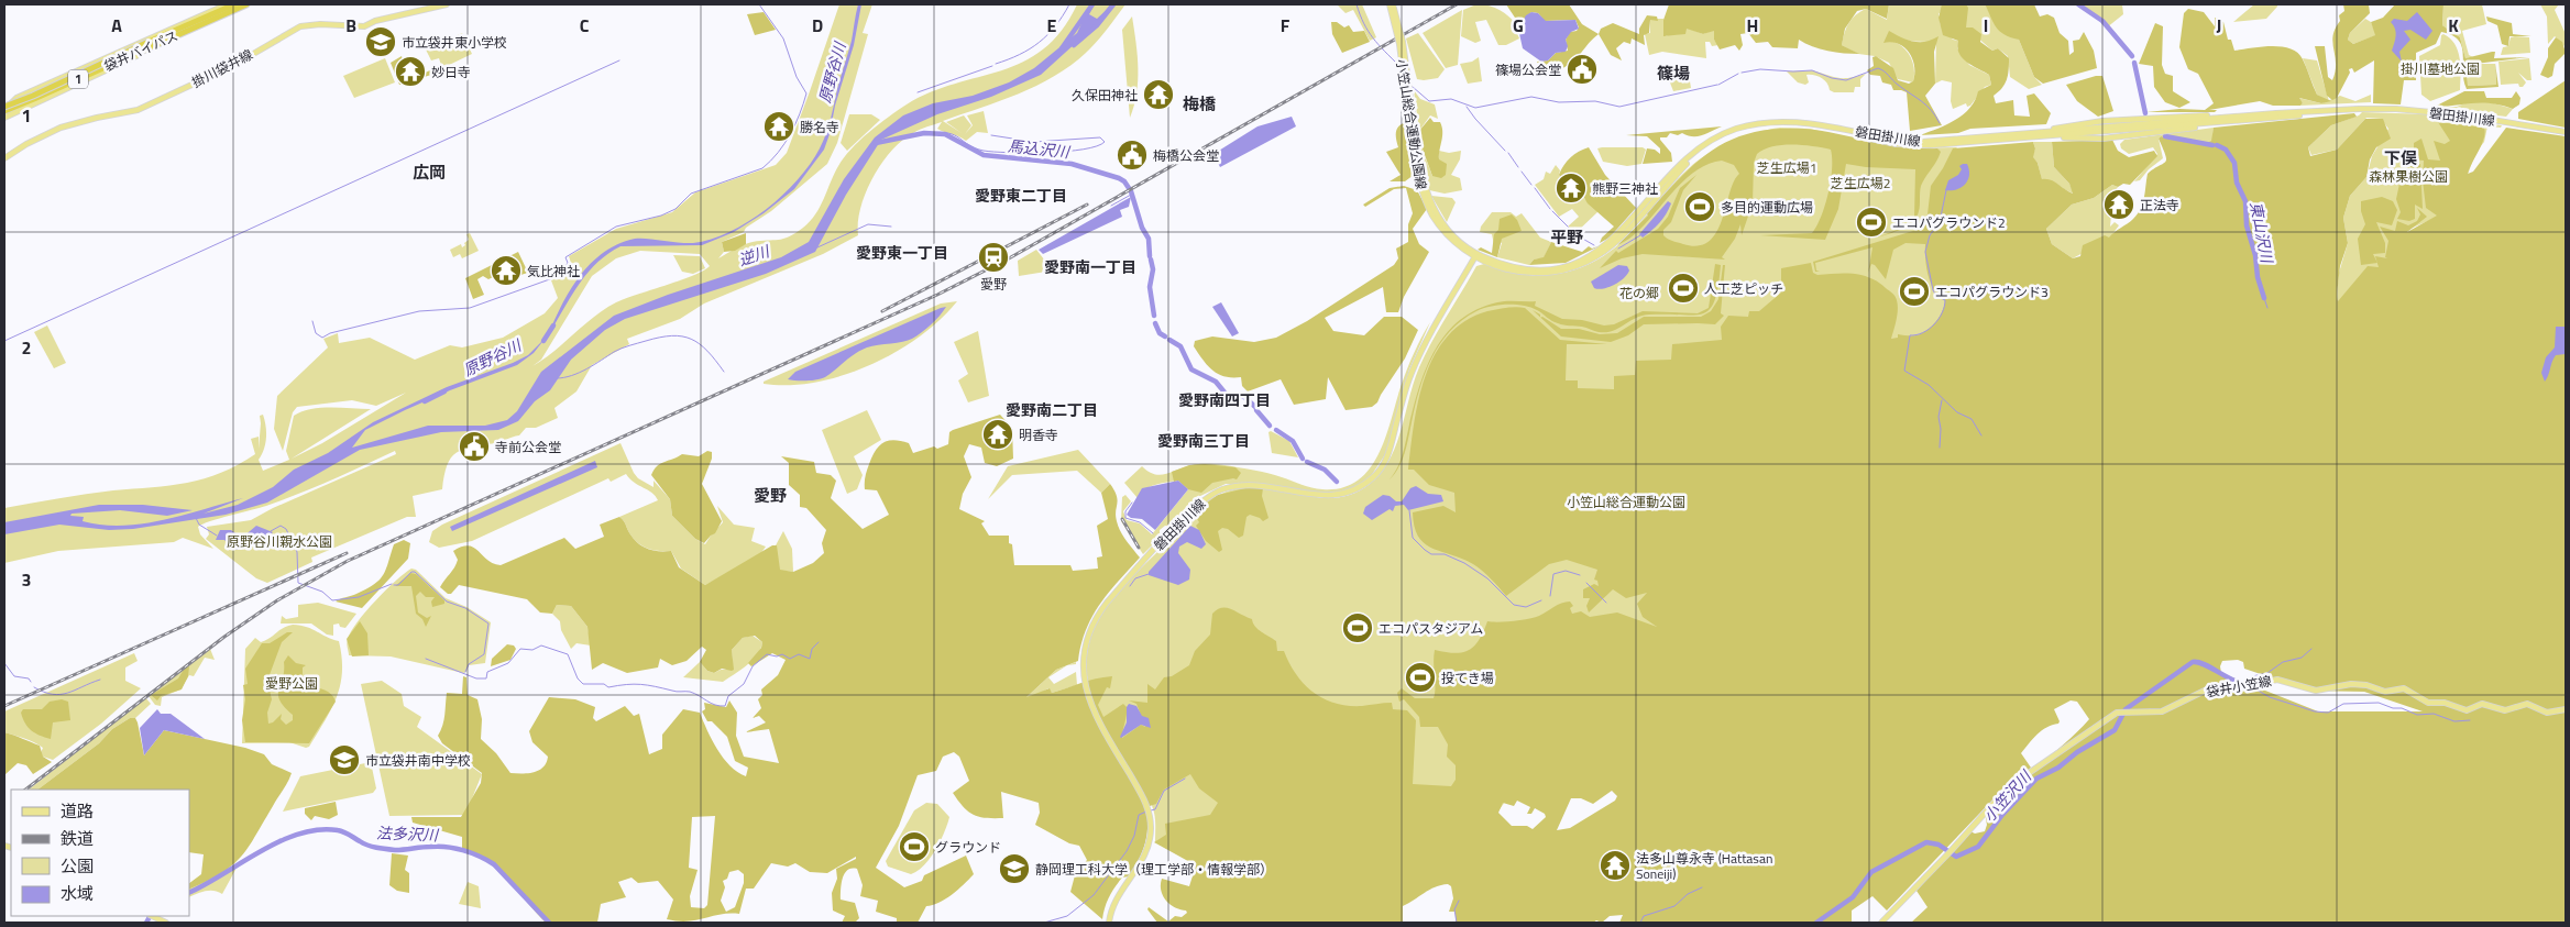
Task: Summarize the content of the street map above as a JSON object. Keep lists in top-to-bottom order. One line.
{"streets":{"highway":["袋井バイパス","1"],"main road":["掛川袋井線","磐田掛川線","小笠山総合運動公園線","袋井小笠線"]},"crossings":[["磐田掛川線","小笠山総合運動公園線"]],"districts":["篠場","梅橋","下俣","広岡","愛野東二丁目","平野","愛野東一丁目","愛野南一丁目","愛野南四丁目","愛野南二丁目","愛野南三丁目","愛野"],"water":["原野谷川","馬込沢川","東山沢川","逆川","小笠沢川","法多沢川"],"parks":["掛川墓地公園","芝生広場1","森林果樹公園","芝生広場2","花の郷","小笠山総合運動公園","原野谷川親水公園","愛野公園"],"places":{"school or university":["市立袋井東小学校","市立袋井南中学校","静岡理工科大学（理工学部・情報学部）"],"public building":["篠場公会堂","梅橋公会堂","寺前公会堂"],"temple":["妙日寺","久保田神社","勝名寺","熊野三神社","正法寺","気比神社","明香寺","法多山尊永寺 (Hattasan Soneiji)"],"sports":["多目的運動広場","エコパグラウンド2","人工芝ピッチ","エコパグラウンド3","エコパスタジアム","投てき場","グラウンド"],"station":["愛野"]},"legend":["道路","鉄道","公園","水域"],"grid":{"columns":["A","B","C","D","E","F","G","H","I","J","K"],"rows":["1","2","3"]}}
